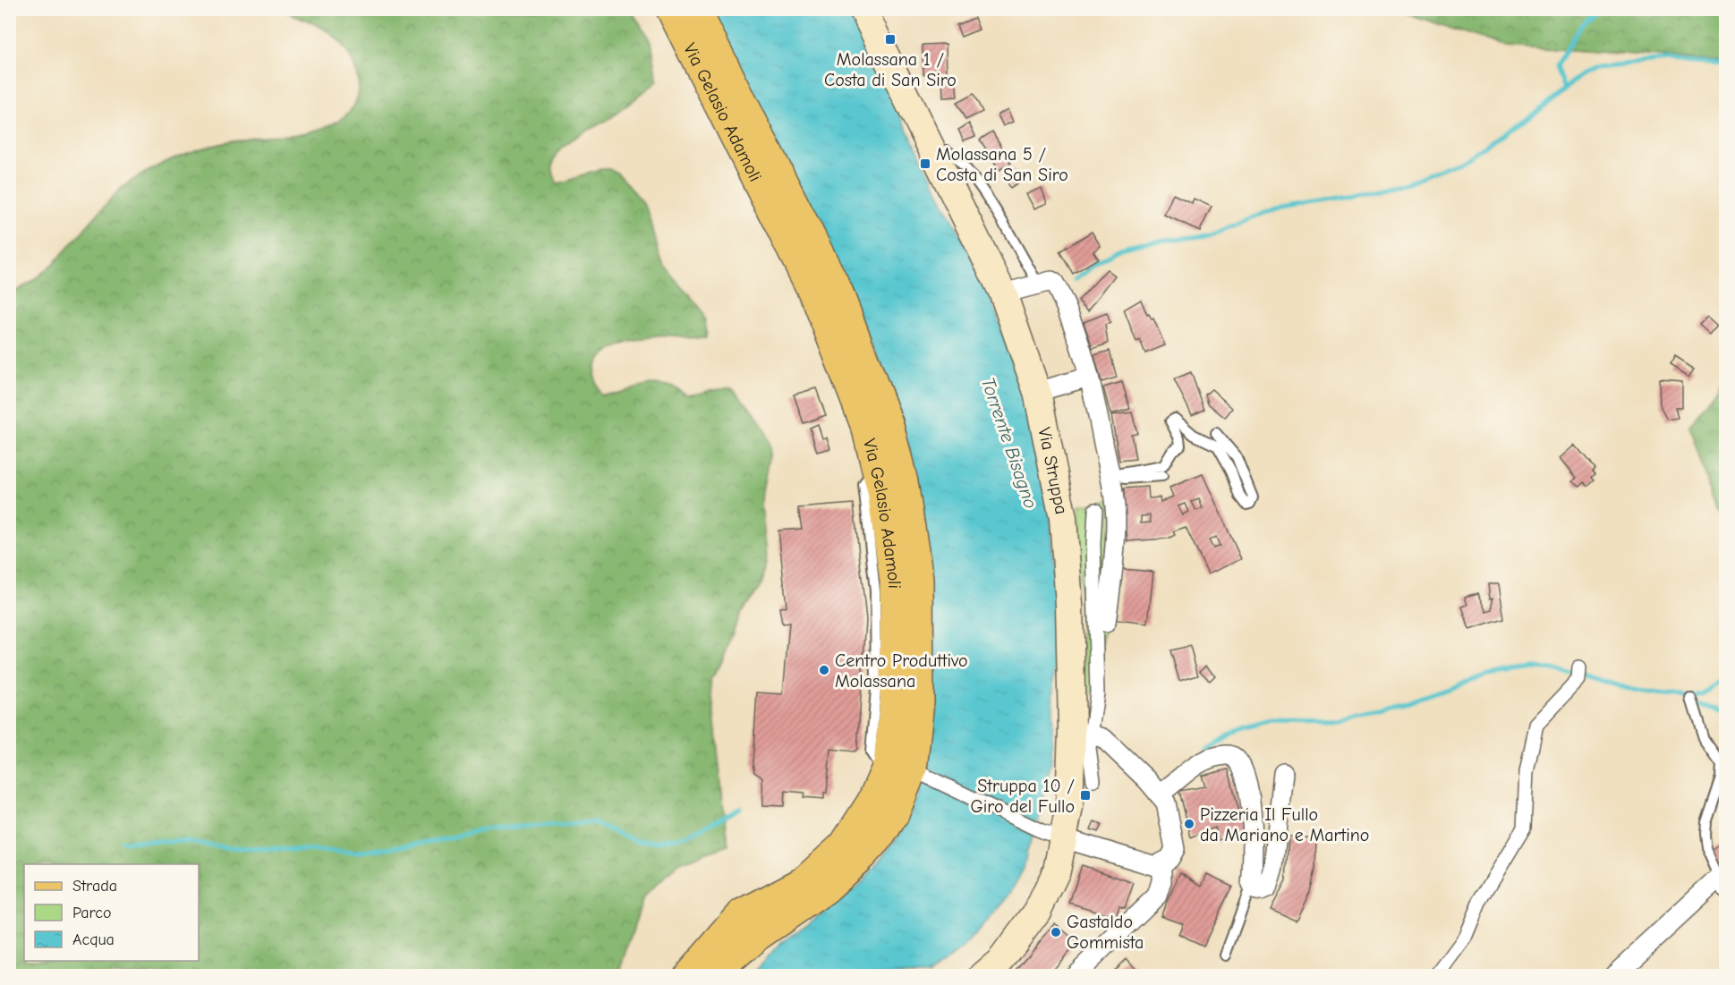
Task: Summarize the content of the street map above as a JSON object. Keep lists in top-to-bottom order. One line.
{"streets":{"main road":["Via Gelasio Adamoli","Via Struppa"]},"water":["Torrente Bisagno"],"places":{"transit":["Molassana 1 / Costa di San Siro","Molassana 5 / Costa di San Siro","Struppa 10 / Giro del Fullo"],"other":["Centro Produttivo Molassana","Pizzeria Il Fullo da Mariano e Martino","Gastaldo Gommista"]},"legend":["Strada","Parco","Acqua"]}
